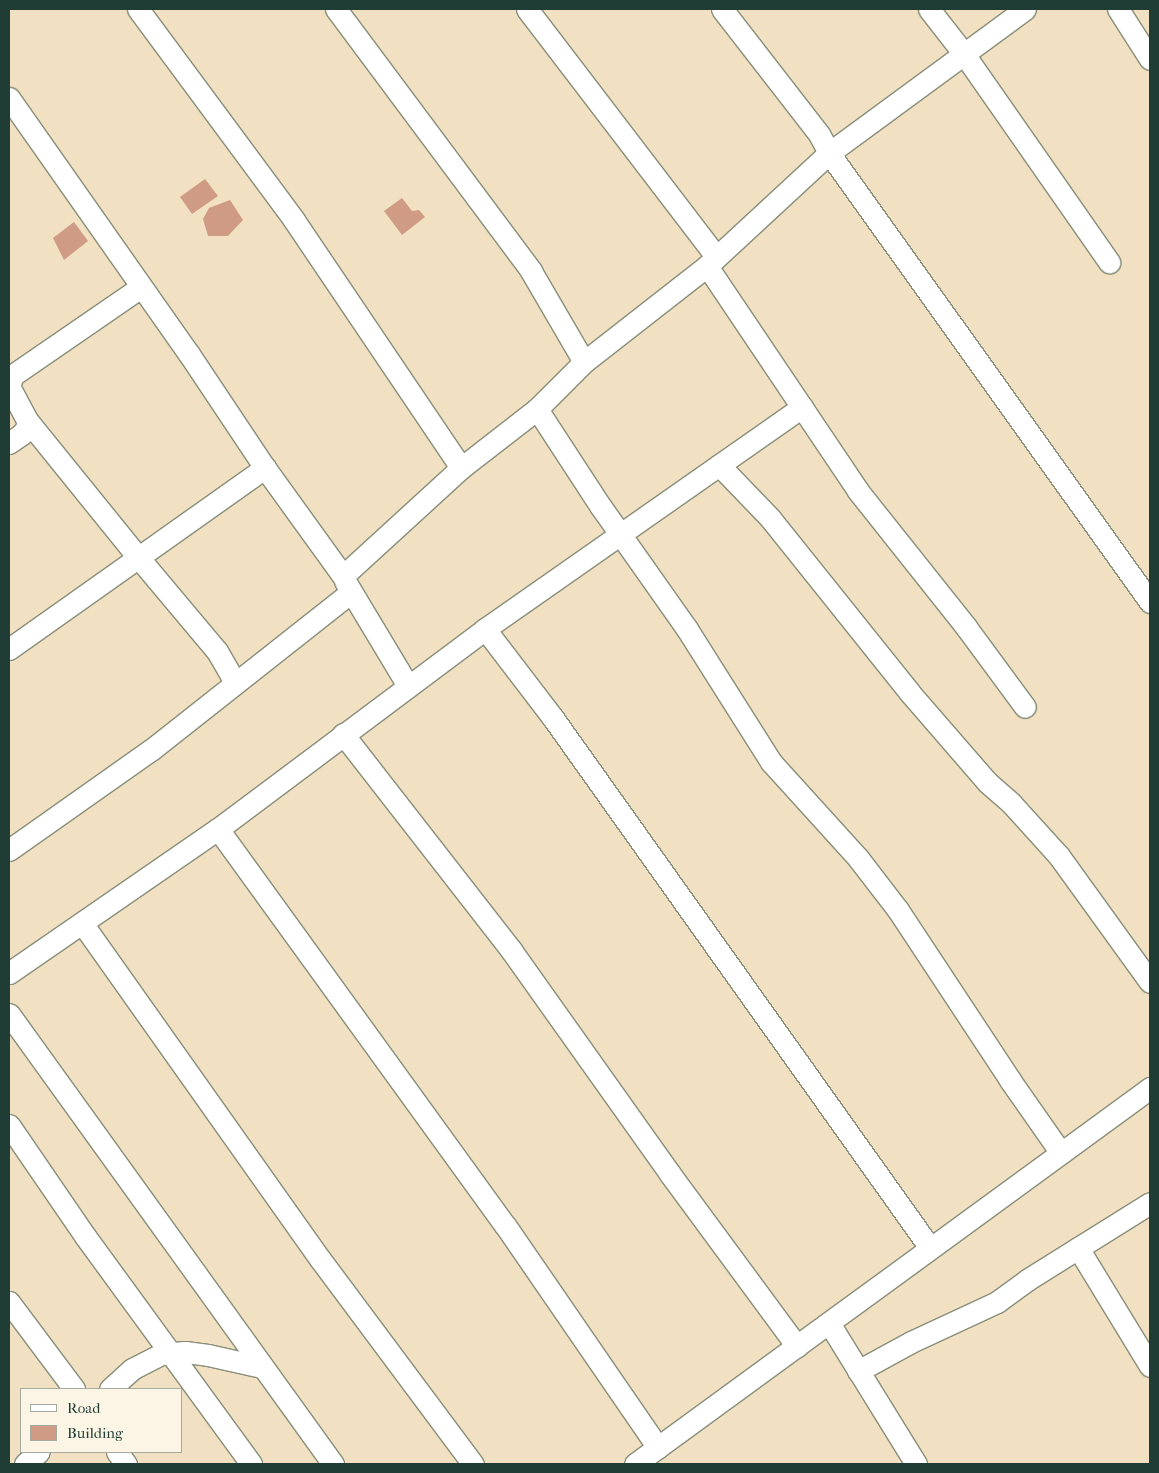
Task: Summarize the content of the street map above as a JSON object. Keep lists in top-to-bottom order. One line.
{"legend":["Road","Building"]}
